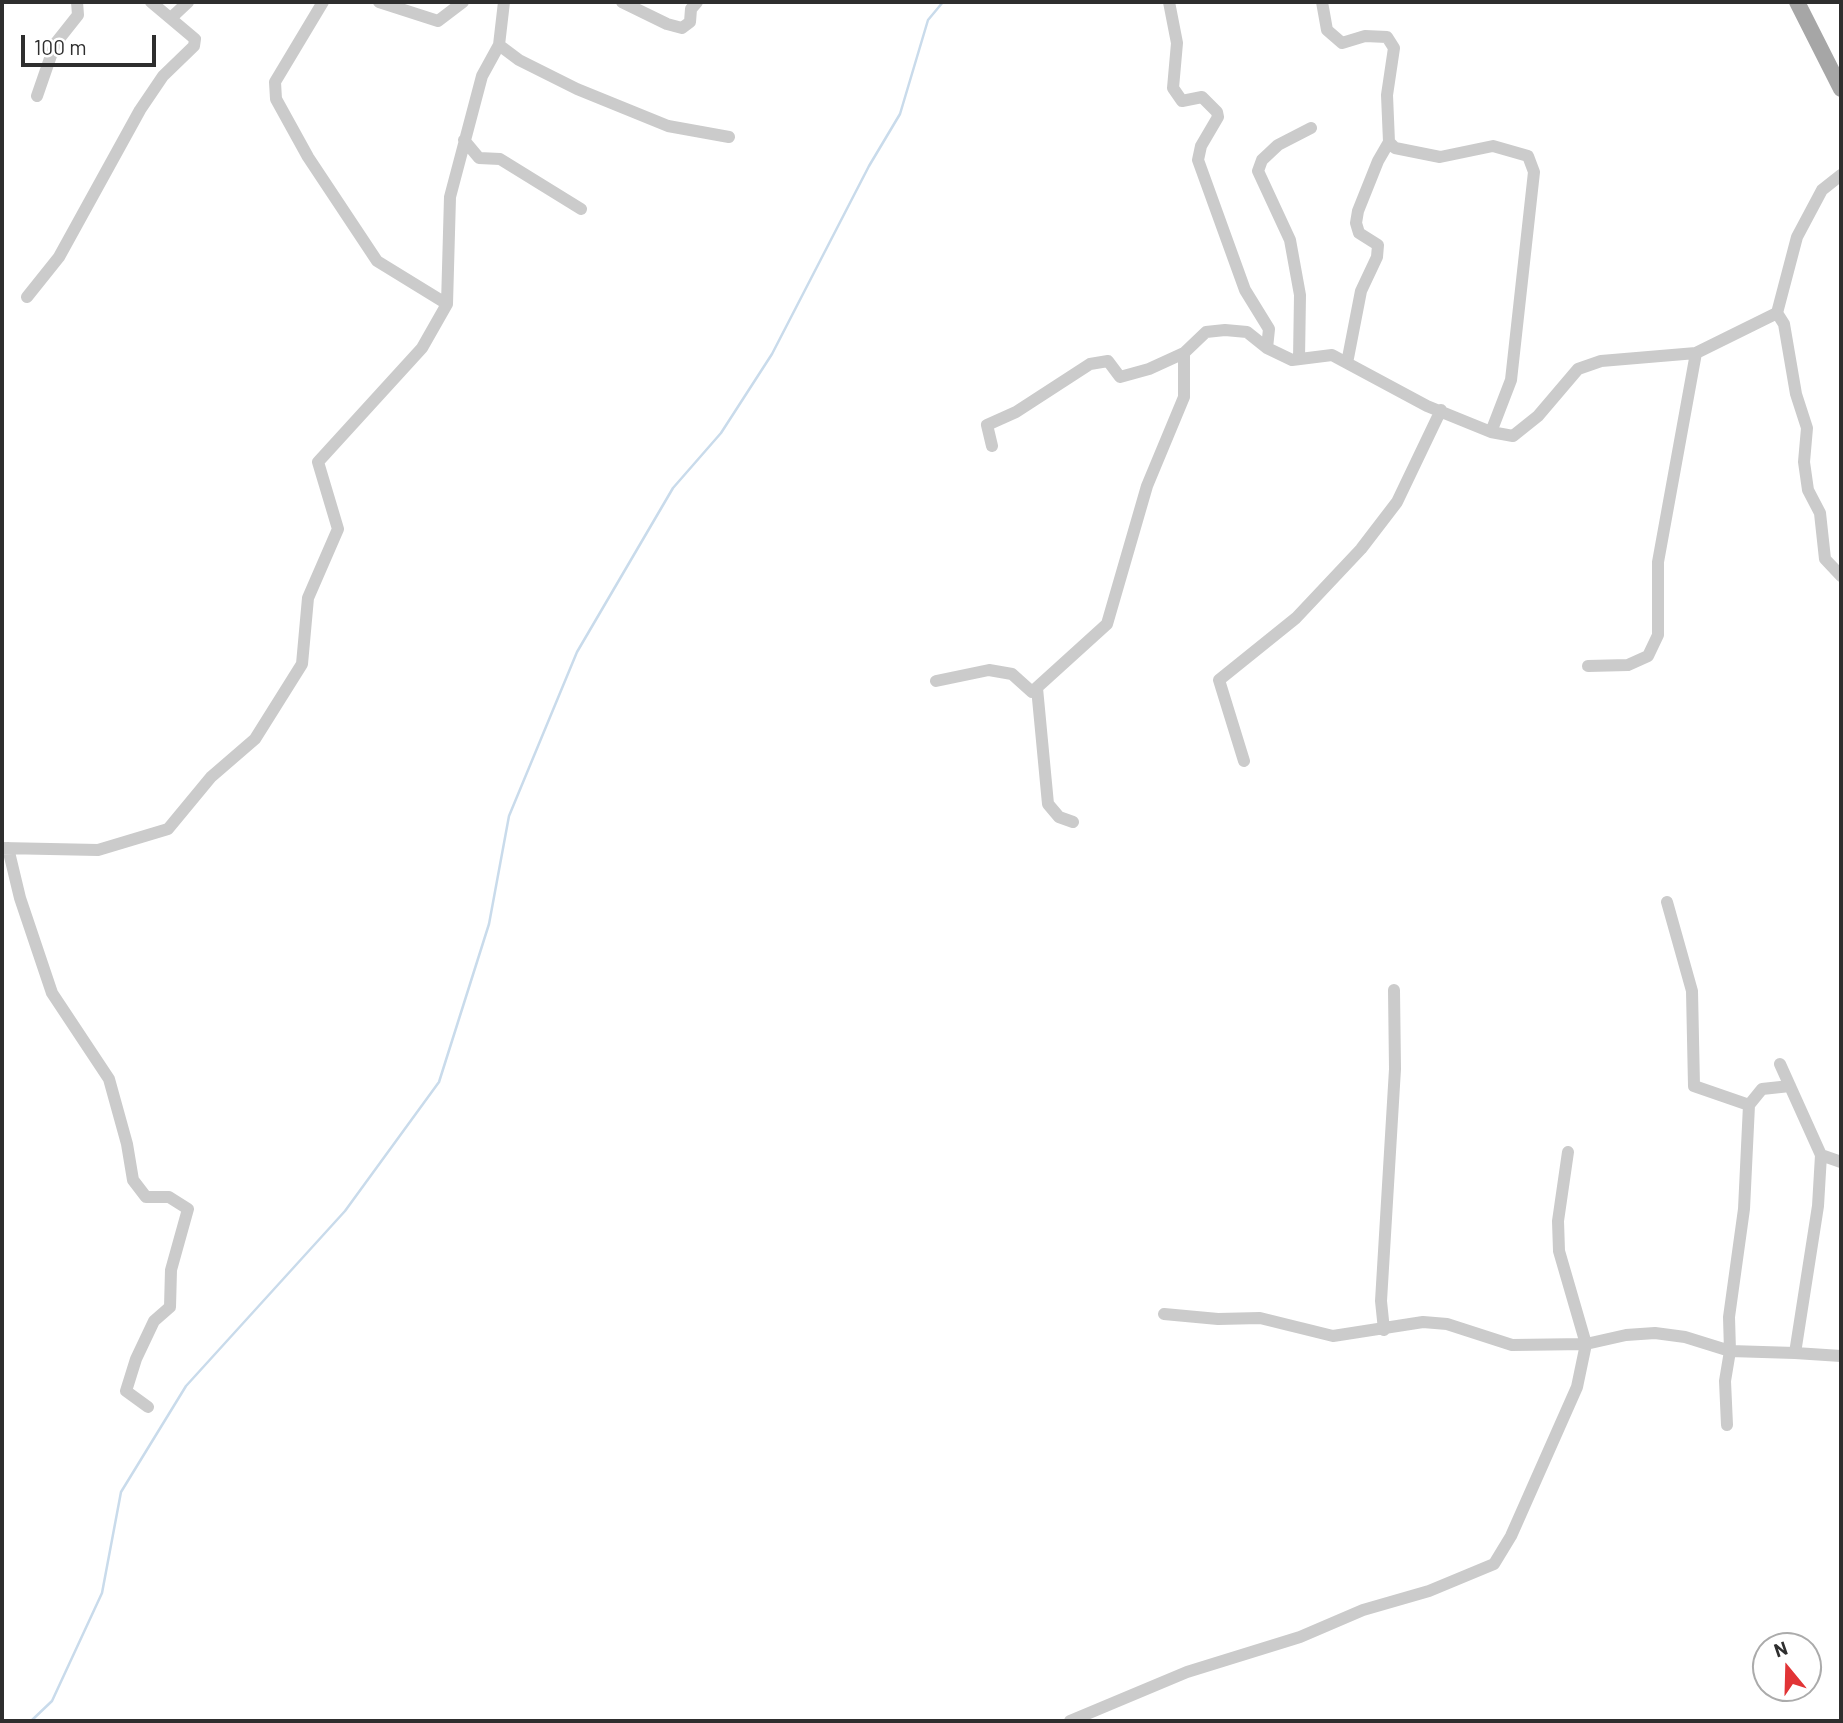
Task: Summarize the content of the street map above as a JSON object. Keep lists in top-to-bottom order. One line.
{"scale_bar":"100 m","north":"top"}
